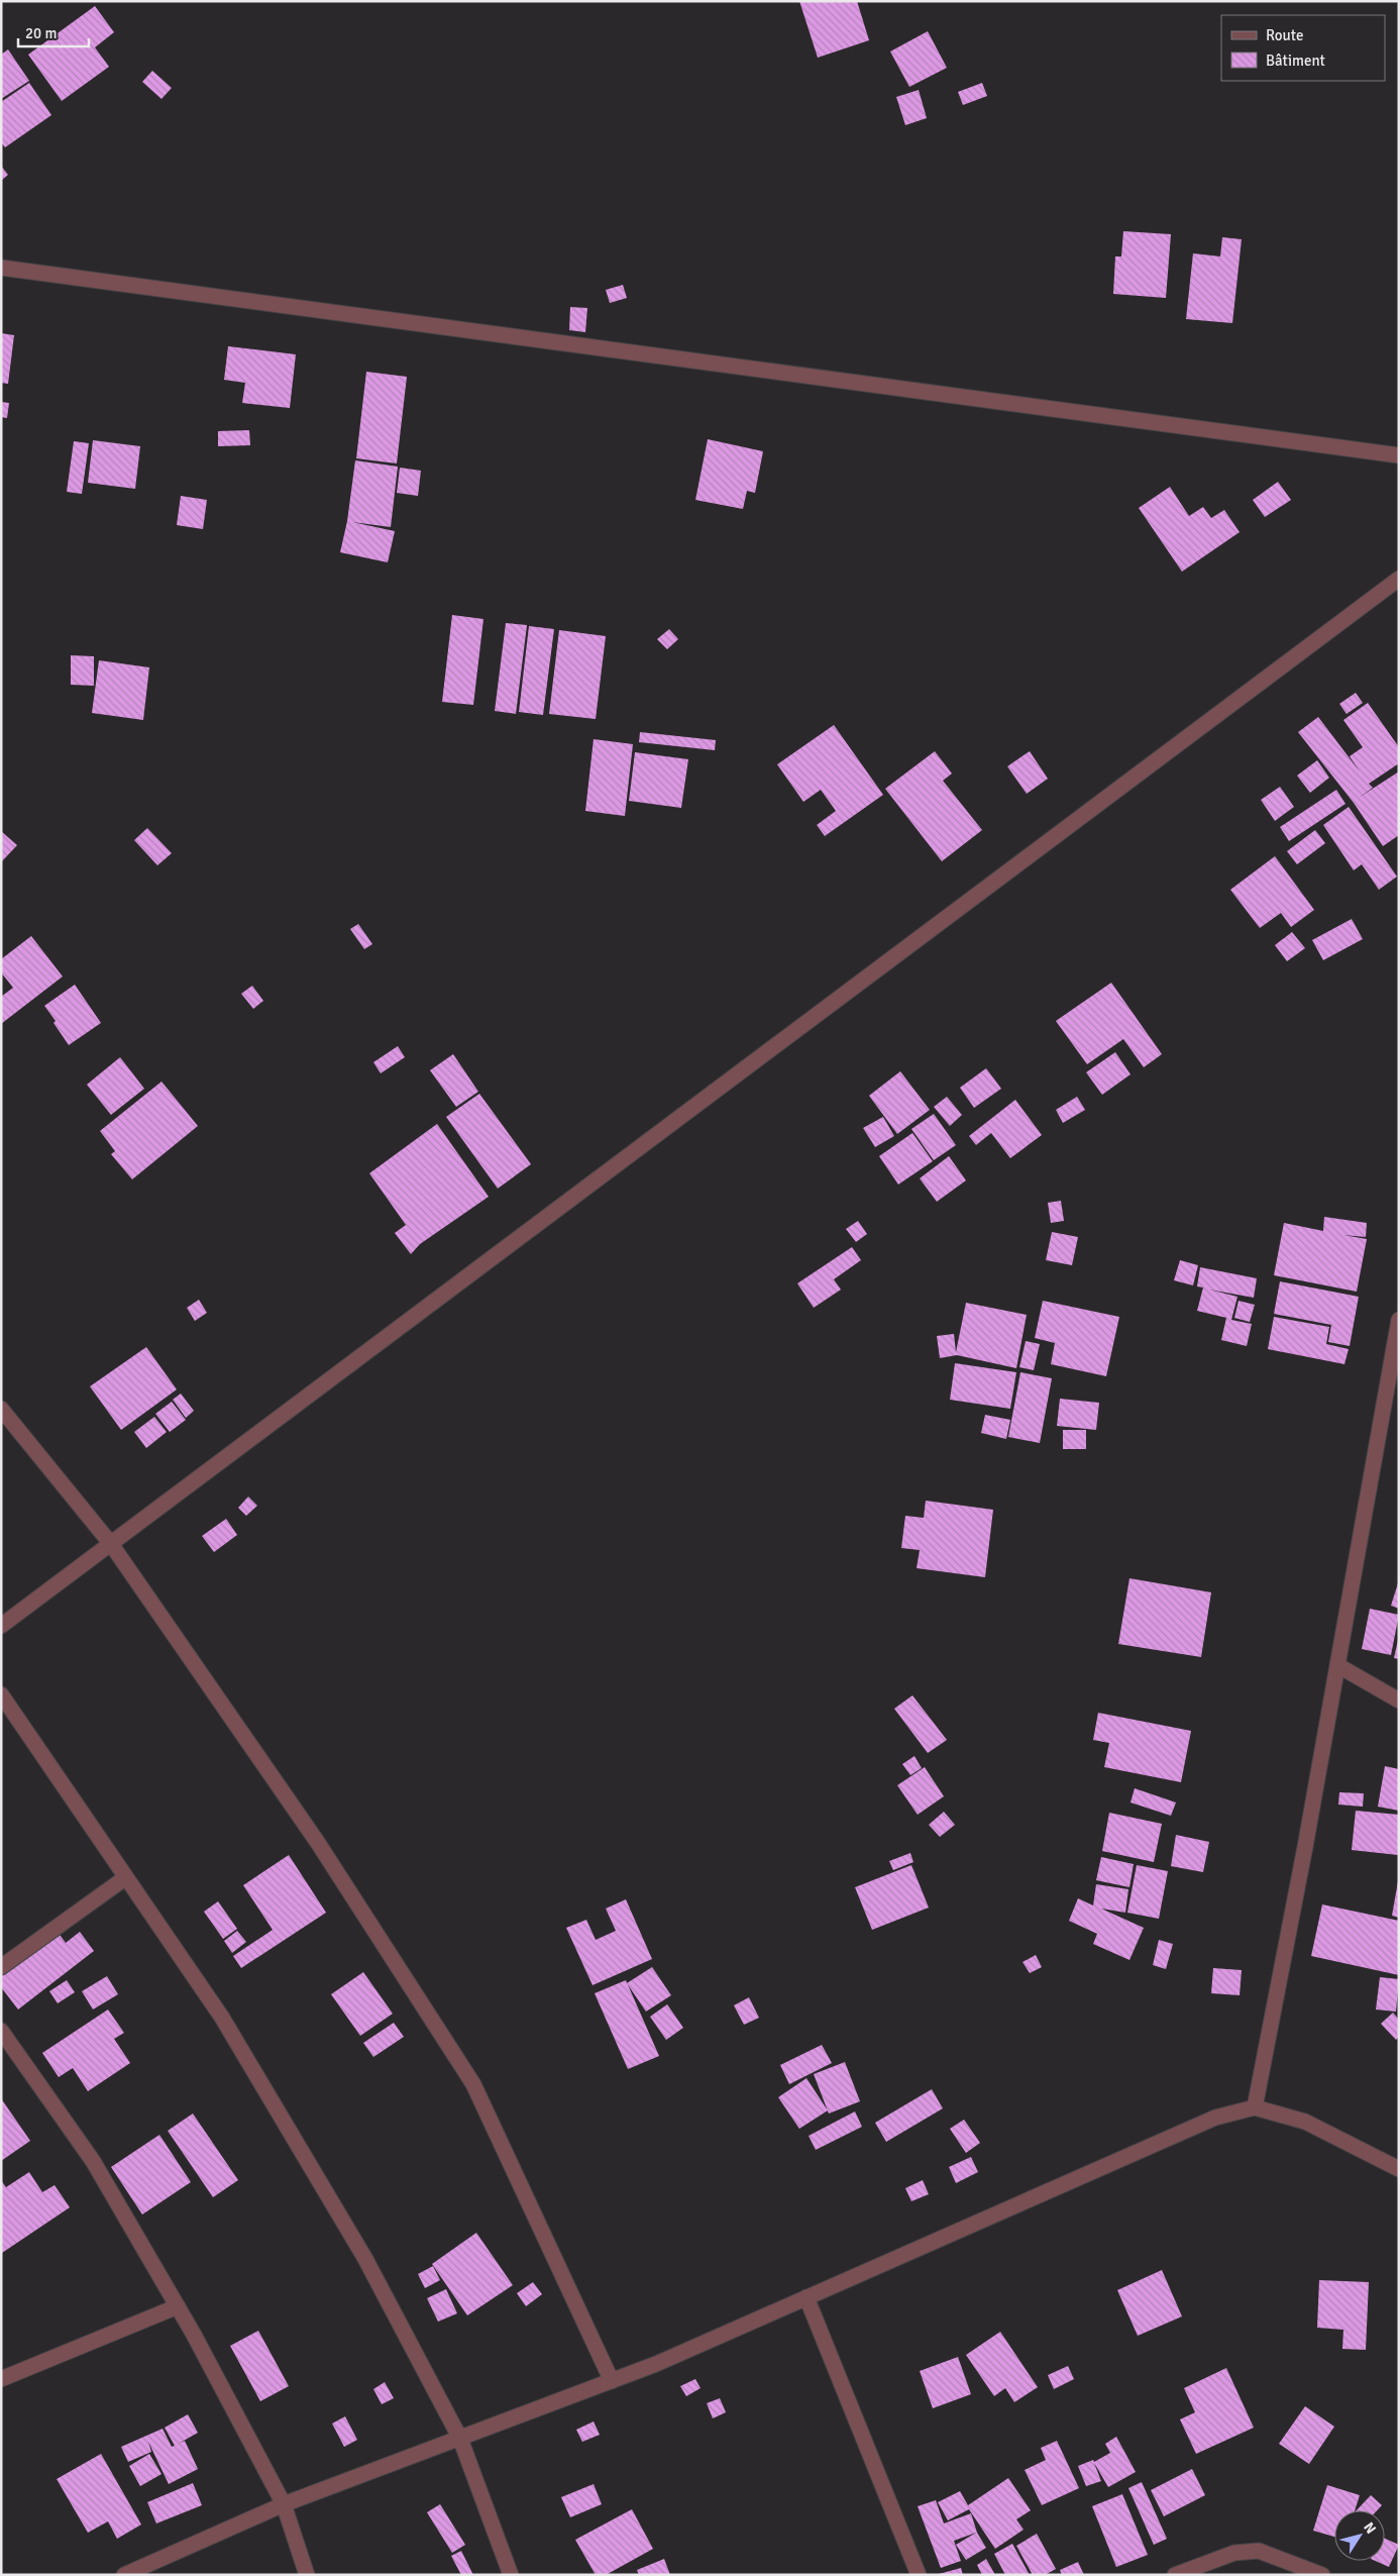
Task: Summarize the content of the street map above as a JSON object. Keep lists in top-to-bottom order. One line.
{"legend":["Route","Bâtiment"],"scale_bar":"20 m","north":"top right"}
